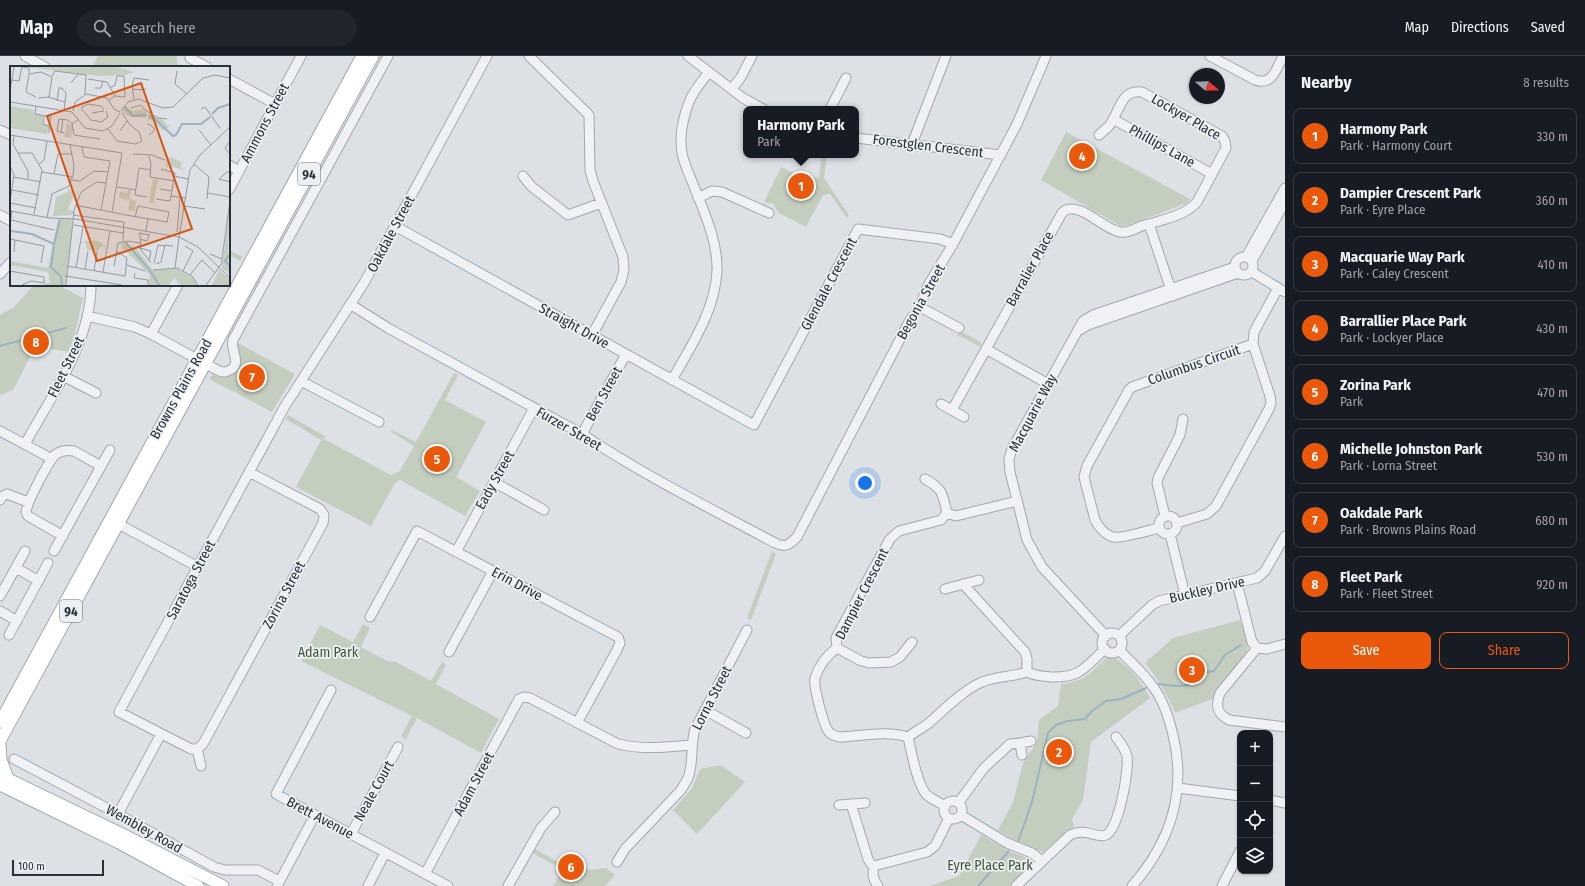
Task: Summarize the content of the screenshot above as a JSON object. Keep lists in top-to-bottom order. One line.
{"streets":{"main road":["94","Browns Plains Road","Wembley Road"],"street":["Lockyer Place","Ammons Street","Forestglen Crescent","Phillips Lane","Oakdale Street","Barralier Place","Glendale Crescent","Begonia Street","Straight Drive","Columbus Circuit","Fleet Street","Ben Street","Macquarie Way","Furzer Street","Eady Street","Saratoga Street","Erin Drive","Buckley Drive","Dampier Crescent","Zorina Street","Lorna Street","Adam Street","Neale Court","Brett Avenue"]},"crossings":[["Lockyer Place","Phillips Lane"],["Lockyer Place","Barralier Place"],["Forestglen Crescent","Begonia Street"],["Oakdale Street","Straight Drive"],["Oakdale Street","Furzer Street"],["Oakdale Street","Saratoga Street"],["Glendale Crescent","Begonia Street"],["Glendale Crescent","Straight Drive"],["Begonia Street","Furzer Street"],["Straight Drive","Ben Street"],["Ben Street","Furzer Street"],["Macquarie Way","Buckley Drive"],["Furzer Street","Eady Street"],["Eady Street","Erin Drive"],["Saratoga Street","Zorina Street"],["Erin Drive","Adam Street"],["Lorna Street","Adam Street"],["Adam Street","Brett Avenue"],["Neale Court","Brett Avenue"]],"parks":["Adam Park","Eyre Place Park"],"scale_bar":"100 m","north":"right","page":{"header":"Map","search":"Search here","nav":["Map","Directions","Saved"],"heading":["Nearby","8 results"],"popup":["Harmony Park","Park"],"list":[{"mark":"1","name":"Harmony Park","note":"Park · Harmony Court","value":"330 m"},{"mark":"2","name":"Dampier Crescent Park","note":"Park · Eyre Place","value":"360 m"},{"mark":"3","name":"Macquarie Way Park","note":"Park · Caley Crescent","value":"410 m"},{"mark":"4","name":"Barrallier Place Park","note":"Park · Lockyer Place","value":"430 m"},{"mark":"5","name":"Zorina Park","note":"Park","value":"470 m"},{"mark":"6","name":"Michelle Johnston Park","note":"Park · Lorna Street","value":"530 m"},{"mark":"7","name":"Oakdale Park","note":"Park · Browns Plains Road","value":"680 m"},{"mark":"8","name":"Fleet Park","note":"Park · Fleet Street","value":"920 m"}],"pins":["4","1","8","7","5","3","2","6"],"buttons":["Save","Share"],"map_buttons":["+","−"],"scale":"100 m"}}
